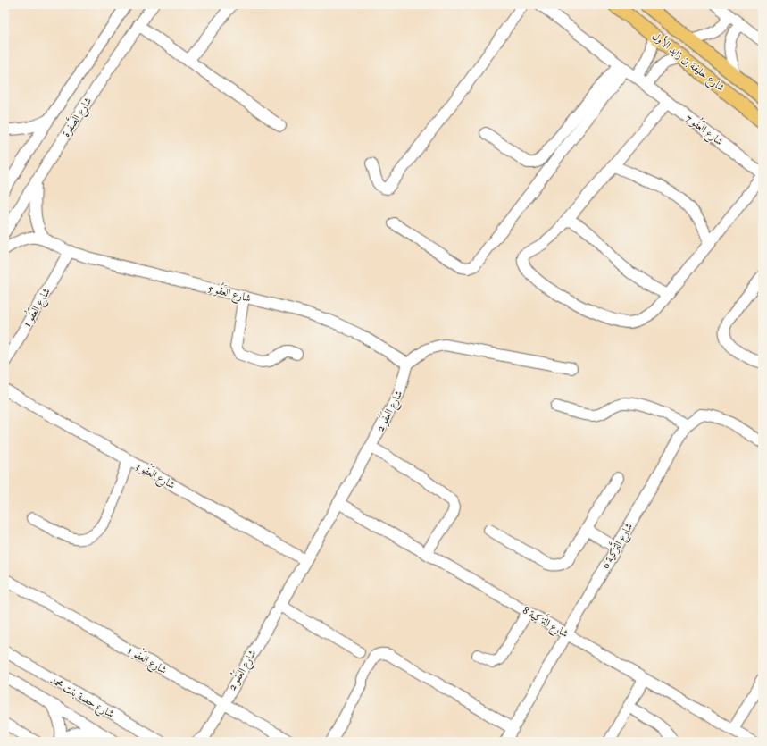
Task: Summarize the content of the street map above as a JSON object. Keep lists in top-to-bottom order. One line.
{"streets":{"main road":["شارع خليفة بن زايد الأول"],"street":["شارع الصَّفرة","شارع العَفُو 7","شارع العَفُو 5","شارع العَفُو 1","شارع العَفُو 2","شارع العَفُو 3","شارع التَّزكية 6","شارع التَّزكية 8","شارع حصة بنت محمد"]},"crossings":[["شارع العَفُو 5","شارع العَفُو 1"],["شارع العَفُو 5","شارع العَفُو 2"],["شارع العَفُو 1","شارع العَفُو 2"],["شارع العَفُو 2","شارع العَفُو 3"],["شارع العَفُو 2","شارع التَّزكية 8"],["شارع التَّزكية 6","شارع التَّزكية 8"]]}
